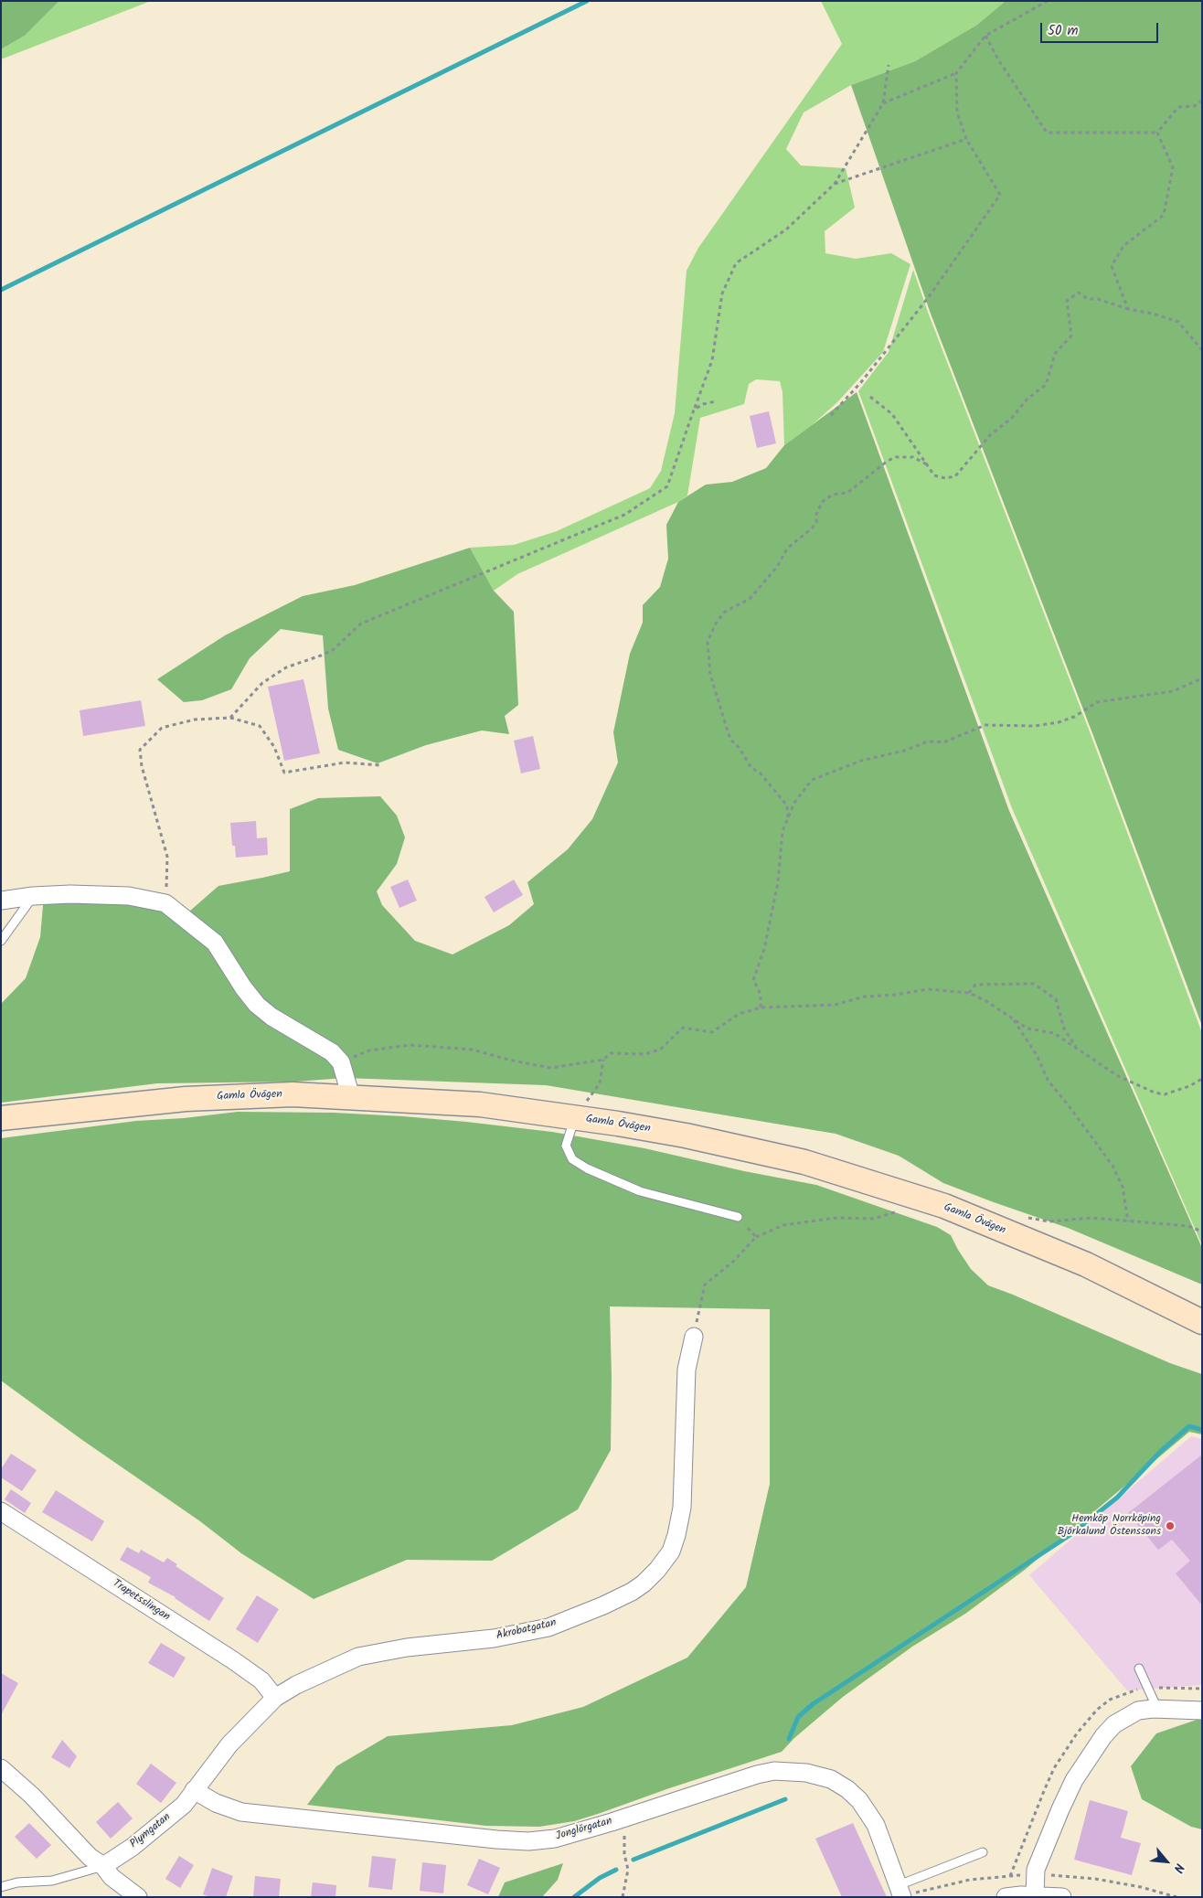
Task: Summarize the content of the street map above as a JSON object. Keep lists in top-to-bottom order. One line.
{"streets":{"main road":["Gamla Övägen"],"street":["Trapetsslingan","Akrobatgatan","Jonglörgatan","Plymgatan"]},"crossings":[["Trapetsslingan","Akrobatgatan"],["Akrobatgatan","Jonglörgatan"],["Akrobatgatan","Plymgatan"],["Jonglörgatan","Plymgatan"]],"places":["Hemköp Norrköping Björkalund Östenssons"],"scale_bar":"50 m","north":"bottom right"}
